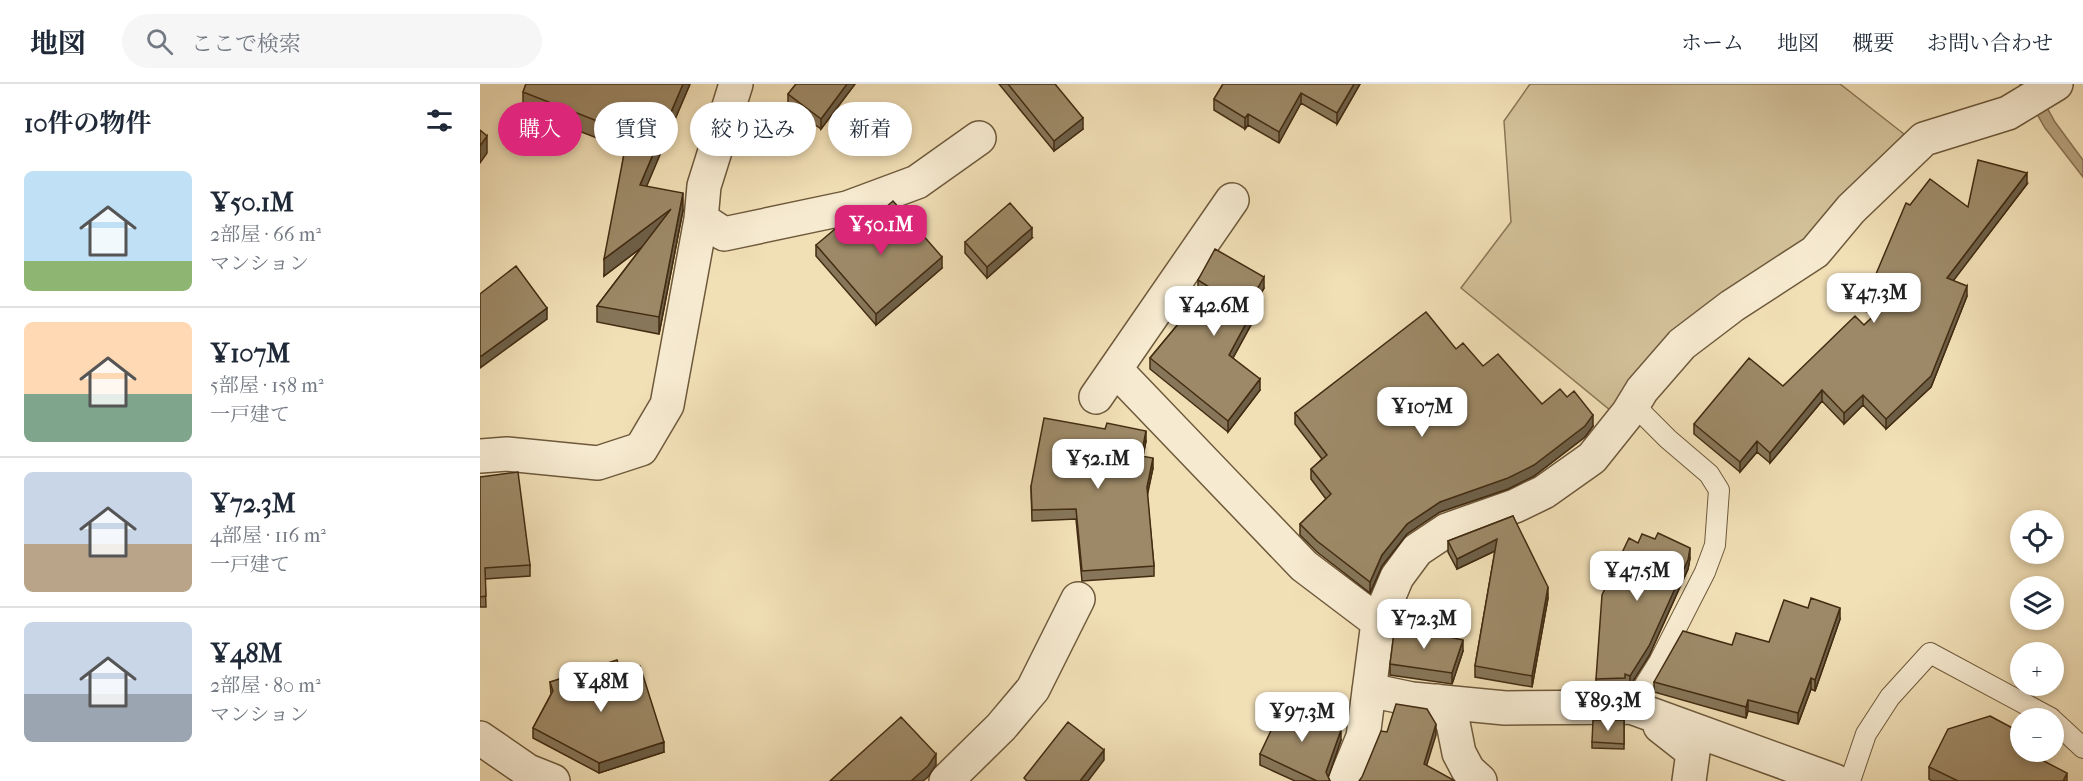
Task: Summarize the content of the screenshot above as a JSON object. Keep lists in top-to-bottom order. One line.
{"page":{"header":"地図","search":"ここで検索","nav":["ホーム","地図","概要","お問い合わせ"],"heading":"10件の物件","chip":["購入","賃貸","絞り込み","新着"],"list":[{"name":"¥50.1M","note":"2部屋 · 66 m² · マンション"},{"name":"¥107M","note":"5部屋 · 158 m² · 一戸建て"},{"name":"¥72.3M","note":"4部屋 · 116 m² · 一戸建て"},{"name":"¥48M","note":"2部屋 · 80 m² · マンション"}],"price":["¥50.1M","¥47.3M","¥42.6M","¥107M","¥52.1M","¥47.5M","¥72.3M","¥48M","¥89.3M","¥97.3M"],"map_buttons":["+","−"]}}
